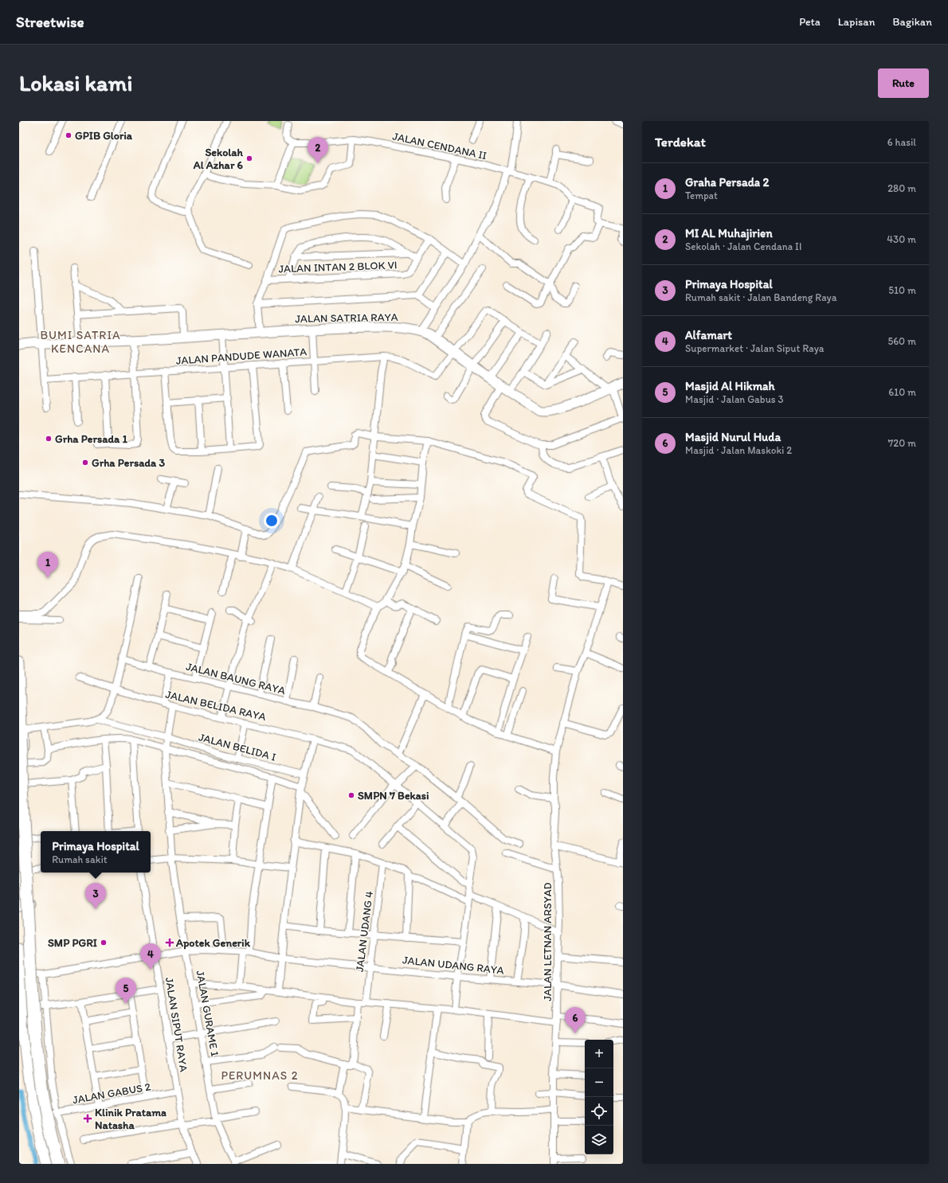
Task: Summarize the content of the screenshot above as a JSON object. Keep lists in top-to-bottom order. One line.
{"streets":{"street":["JALAN CENDANA II","JALAN INTAN 2 BLOK VI","JALAN SATRIA RAYA","JALAN PANDUDE WANATA","JALAN BAUNG RAYA","JALAN BELIDA RAYA","JALAN BELIDA I","JALAN UDANG 4","JALAN LETNAN ARSYAD","JALAN UDANG RAYA","JALAN GURAME 1","JALAN SIPUT RAYA","JALAN GABUS 2"]},"crossings":[["JALAN SATRIA RAYA","JALAN PANDUDE WANATA"],["JALAN BELIDA RAYA","JALAN GURAME 1"],["JALAN BELIDA I","JALAN GURAME 1"],["JALAN UDANG 4","JALAN UDANG RAYA"],["JALAN LETNAN ARSYAD","JALAN UDANG RAYA"],["JALAN UDANG RAYA","JALAN GURAME 1"],["JALAN UDANG RAYA","JALAN SIPUT RAYA"],["JALAN SIPUT RAYA","JALAN GABUS 2"]],"districts":["BUMI SATRIA KENCANA","PERUMNAS 2"],"places":{"other":["GPIB Gloria","Sekolah Al Azhar 6","Grha Persada 1","Grha Persada 3","SMPN 7 Bekasi","SMP PGRI"],"health":["Apotek Generik","Klinik Pratama Natasha"]},"page":{"header":"Streetwise","nav":["Peta","Lapisan","Bagikan"],"buttons":"Rute","title":"Lokasi kami","heading":["Terdekat","6 hasil"],"pins":["2","1","3","4","5","6"],"list":[{"mark":"1","name":"Graha Persada 2","note":"Tempat","value":"280 m"},{"mark":"2","name":"MI AL Muhajirien","note":"Sekolah · Jalan Cendana II","value":"430 m"},{"mark":"3","name":"Primaya Hospital","note":"Rumah sakit · Jalan Bandeng Raya","value":"510 m"},{"mark":"4","name":"Alfamart","note":"Supermarket · Jalan Siput Raya","value":"560 m"},{"mark":"5","name":"Masjid Al Hikmah","note":"Masjid · Jalan Gabus 3","value":"610 m"},{"mark":"6","name":"Masjid Nurul Huda","note":"Masjid · Jalan Maskoki 2","value":"720 m"}],"popup":["Primaya Hospital","Rumah sakit"],"map_buttons":["+","−"]}}
